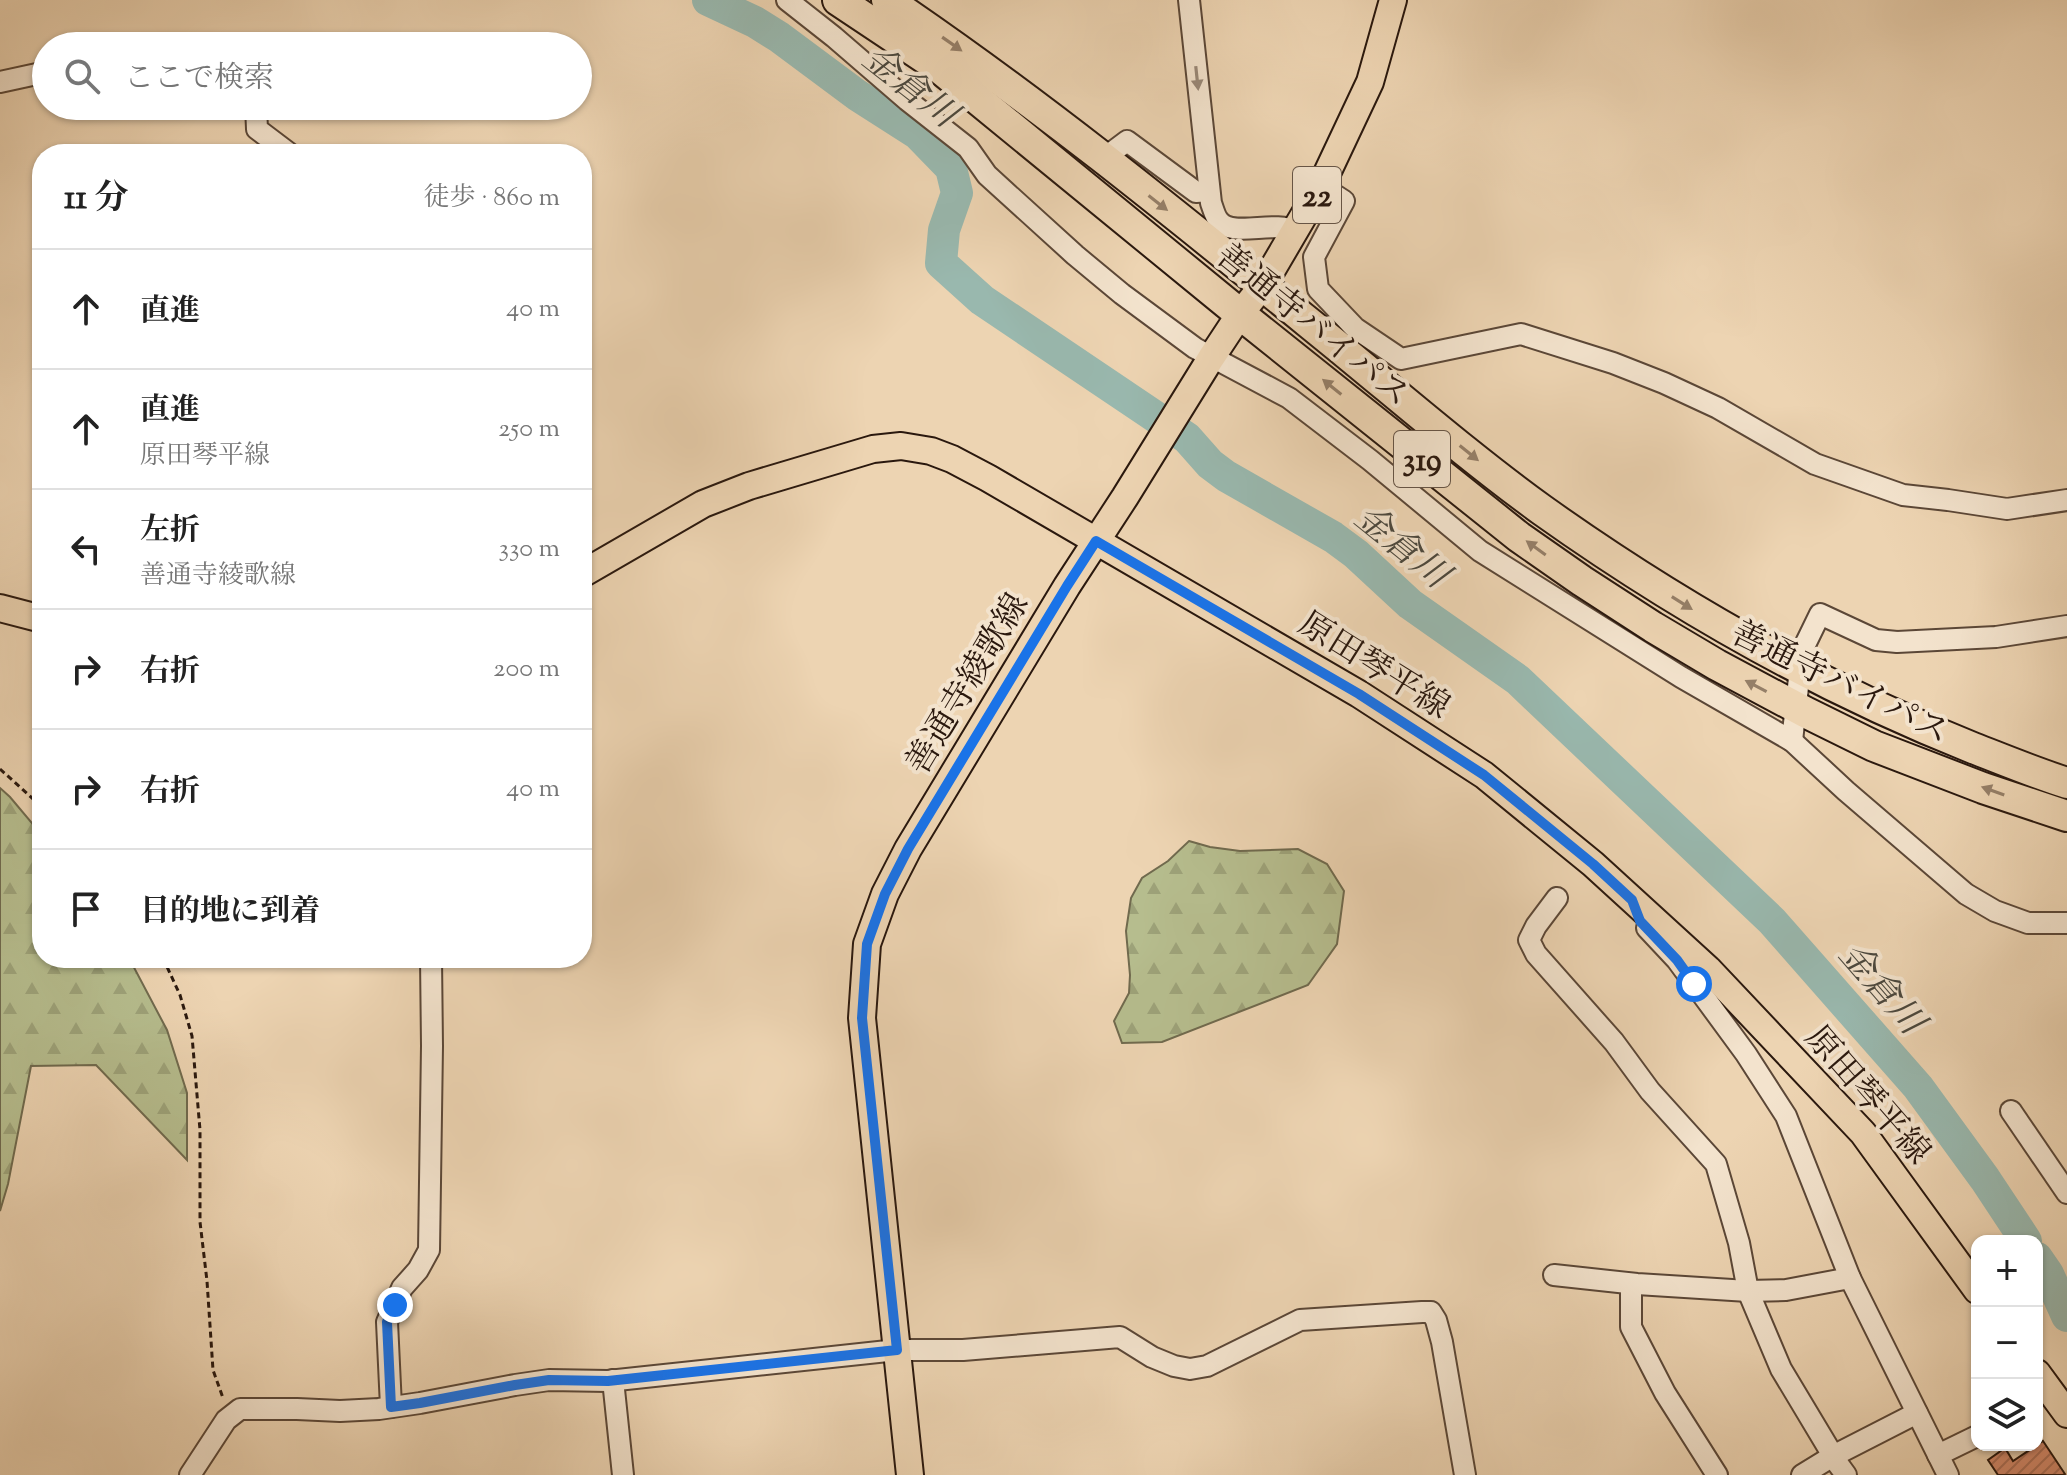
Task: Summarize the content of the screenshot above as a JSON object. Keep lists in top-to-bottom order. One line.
{"streets":{"highway":["善通寺バイパス","319"],"main road":["22","原田琴平線","善通寺綾歌線"]},"crossings":[["善通寺バイパス","善通寺綾歌線"],["原田琴平線","善通寺綾歌線"]],"water":["金倉川"],"page":{"search":"ここで検索","heading":["11 分","徒歩 · 860 m"],"list":[["直進","40 m"],["直進","原田琴平線","250 m"],["左折","善通寺綾歌線","330 m"],["右折","200 m"],["右折","40 m"],"目的地に到着"],"map_buttons":["+","−"]}}
